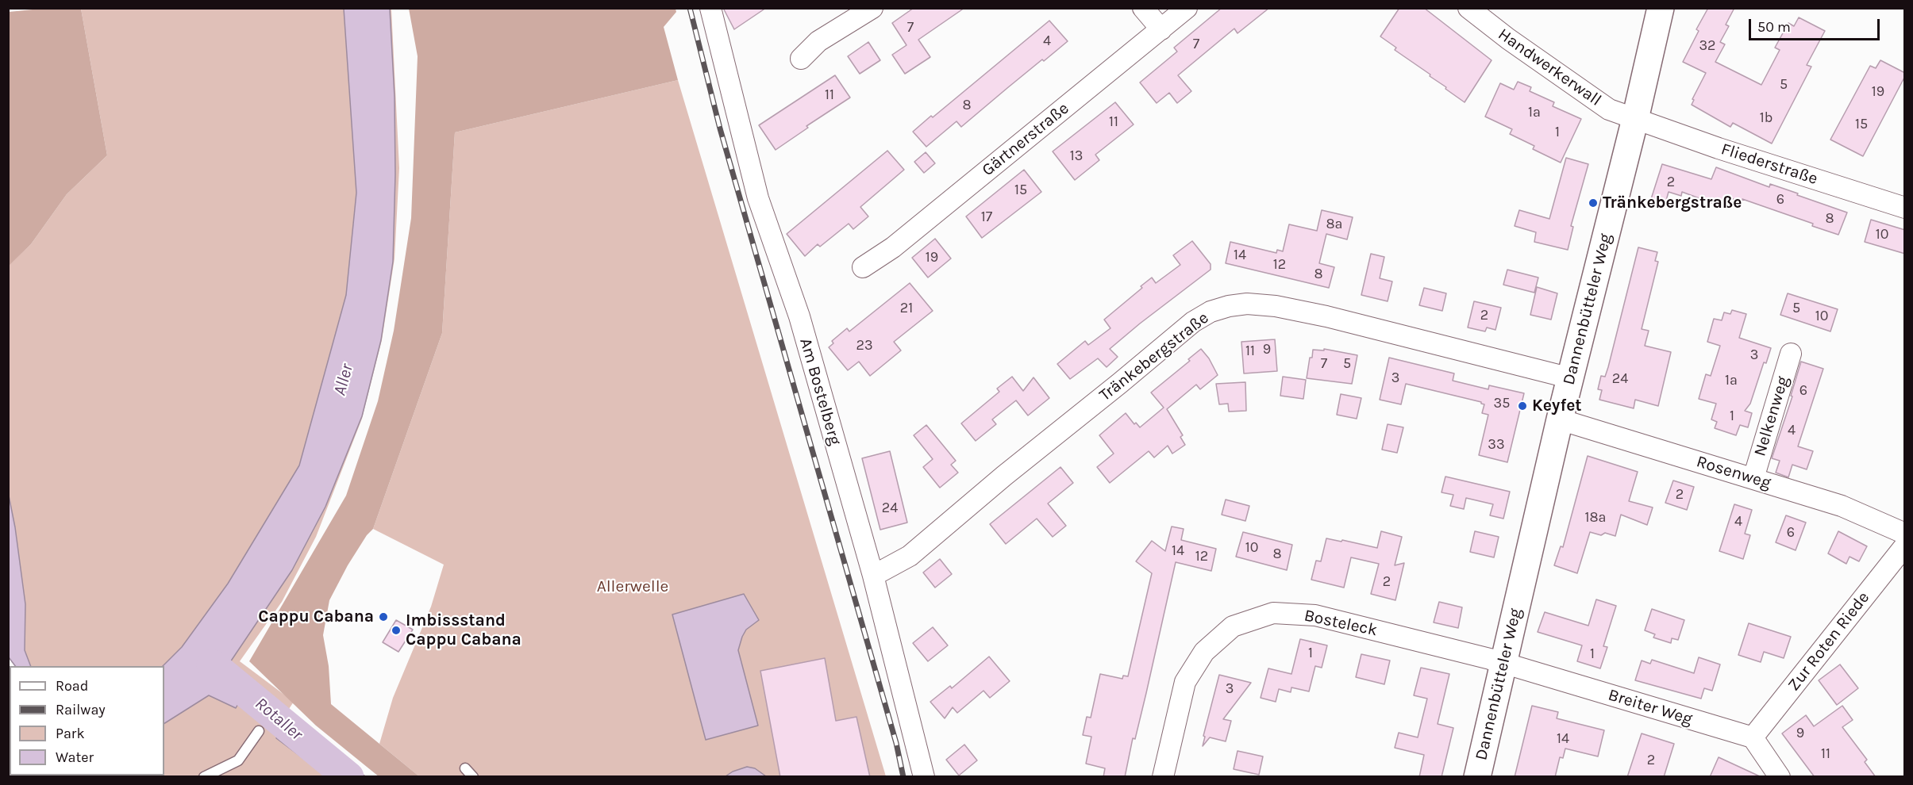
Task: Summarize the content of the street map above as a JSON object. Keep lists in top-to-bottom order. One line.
{"streets":{"street":["Handwerkerwall","Gärtnerstraße","Fliederstraße","Dannenbütteler Weg","Tränkebergstraße","Am Bostelberg","Nelkenweg","Rosenweg","Bosteleck","Zur Roten Riede","Breiter Weg"]},"crossings":[["Handwerkerwall","Fliederstraße"],["Handwerkerwall","Dannenbütteler Weg"],["Fliederstraße","Dannenbütteler Weg"],["Dannenbütteler Weg","Tränkebergstraße"],["Dannenbütteler Weg","Rosenweg"],["Dannenbütteler Weg","Bosteleck"],["Dannenbütteler Weg","Breiter Weg"],["Tränkebergstraße","Am Bostelberg"],["Nelkenweg","Rosenweg"],["Bosteleck","Breiter Weg"],["Zur Roten Riede","Breiter Weg"]],"water":["Aller","Rotaller"],"parks":["Allerwelle"],"places":["Tränkebergstraße","Keyfet","Cappu Cabana","Imbissstand Cappu Cabana"],"house_numbers":["7","4","7","32","5","19","11","8","1a","1b","11","15","1","13","2","15","6","17","8","8a","10","14","19","12","8","21","5","2","10","23","9","11","3","7","5","3","24","1a","6","35","1","4","33","2","24","18a","4","6","10","14","8","12","2","1","1","3","9","14","11","2"],"legend":["Road","Railway","Park","Water"],"scale_bar":"50 m"}
